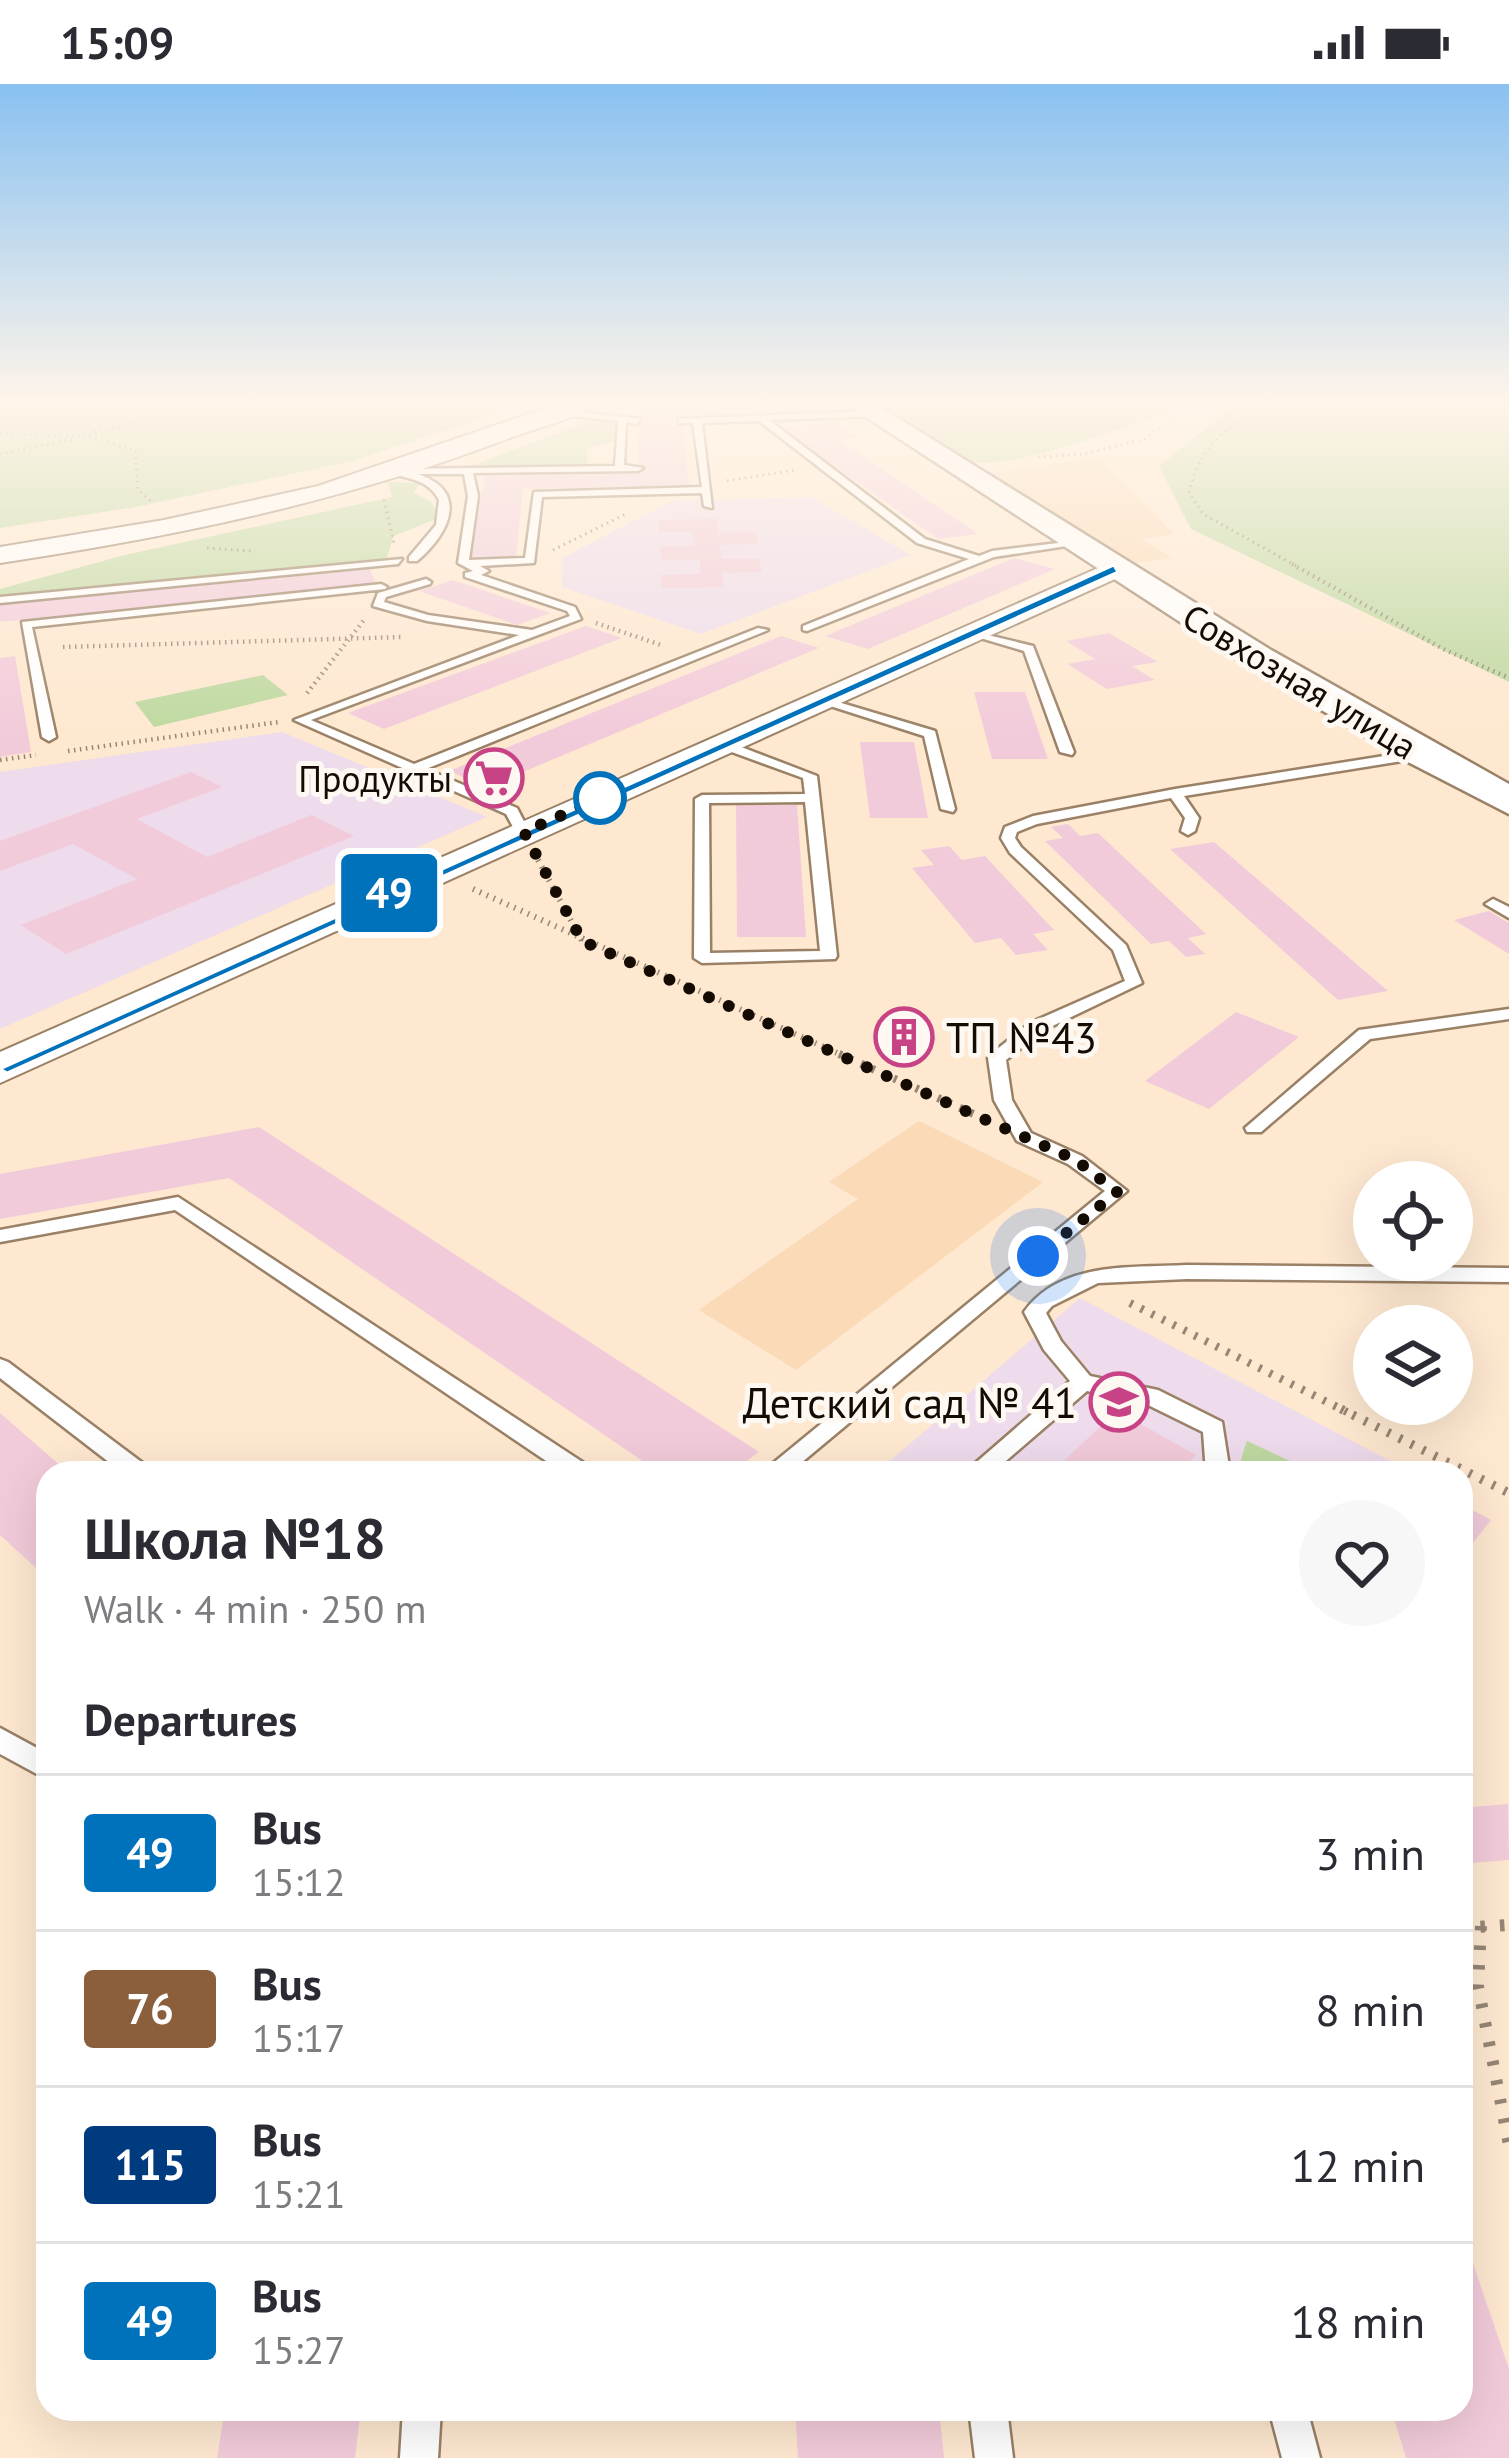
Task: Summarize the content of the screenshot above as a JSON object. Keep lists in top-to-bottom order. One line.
{"streets":{"main road":["Совхозная улица"]},"places":{"supermarket":["Продукты"],"building":["ТП №43"],"school or university":["Детский сад № 41"]},"lines":["bus line 49"],"page":{"status":"15:09","on_map":"49","heading":[["Школа №18","Walk · 4 min · 250 m"],"Departures"],"list":[{"mark":"49","name":"Bus","note":"15:12","value":"3 min"},{"mark":"76","name":"Bus","note":"15:17","value":"8 min"},{"mark":"115","name":"Bus","note":"15:21","value":"12 min"},{"mark":"49","name":"Bus","note":"15:27","value":"18 min"}]}}
